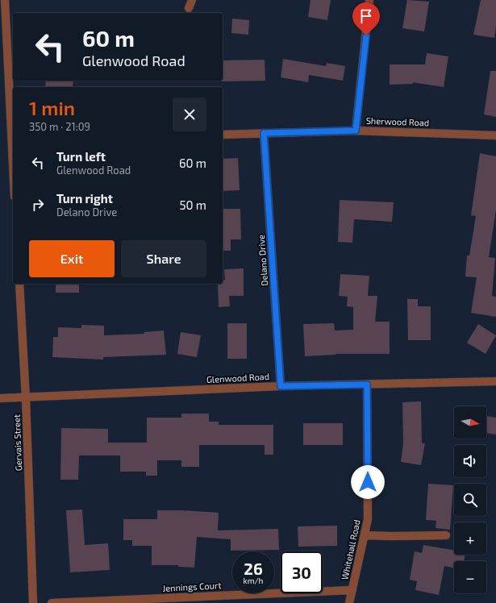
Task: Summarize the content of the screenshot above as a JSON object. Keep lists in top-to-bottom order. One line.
{"streets":{"street":["Sherwood Road","Delano Drive","Glenwood Road","Gervais Street","Whitehall Road","Jennings Court"]},"crossings":[["Sherwood Road","Delano Drive"],["Delano Drive","Glenwood Road"],["Glenwood Road","Gervais Street"],["Glenwood Road","Whitehall Road"],["Whitehall Road","Jennings Court"]],"north":"right","page":{"turn":["60 m","Glenwood Road"],"heading":["1 min","350 m · 21:09"],"list":[{"name":"Turn left","note":"Glenwood Road","value":"60 m"},{"name":"Turn right","note":"Delano Drive","value":"50 m"}],"buttons":["Exit","Share"],"map_buttons":["+","−"],"speed":"26 km/h","limit":"30"}}
